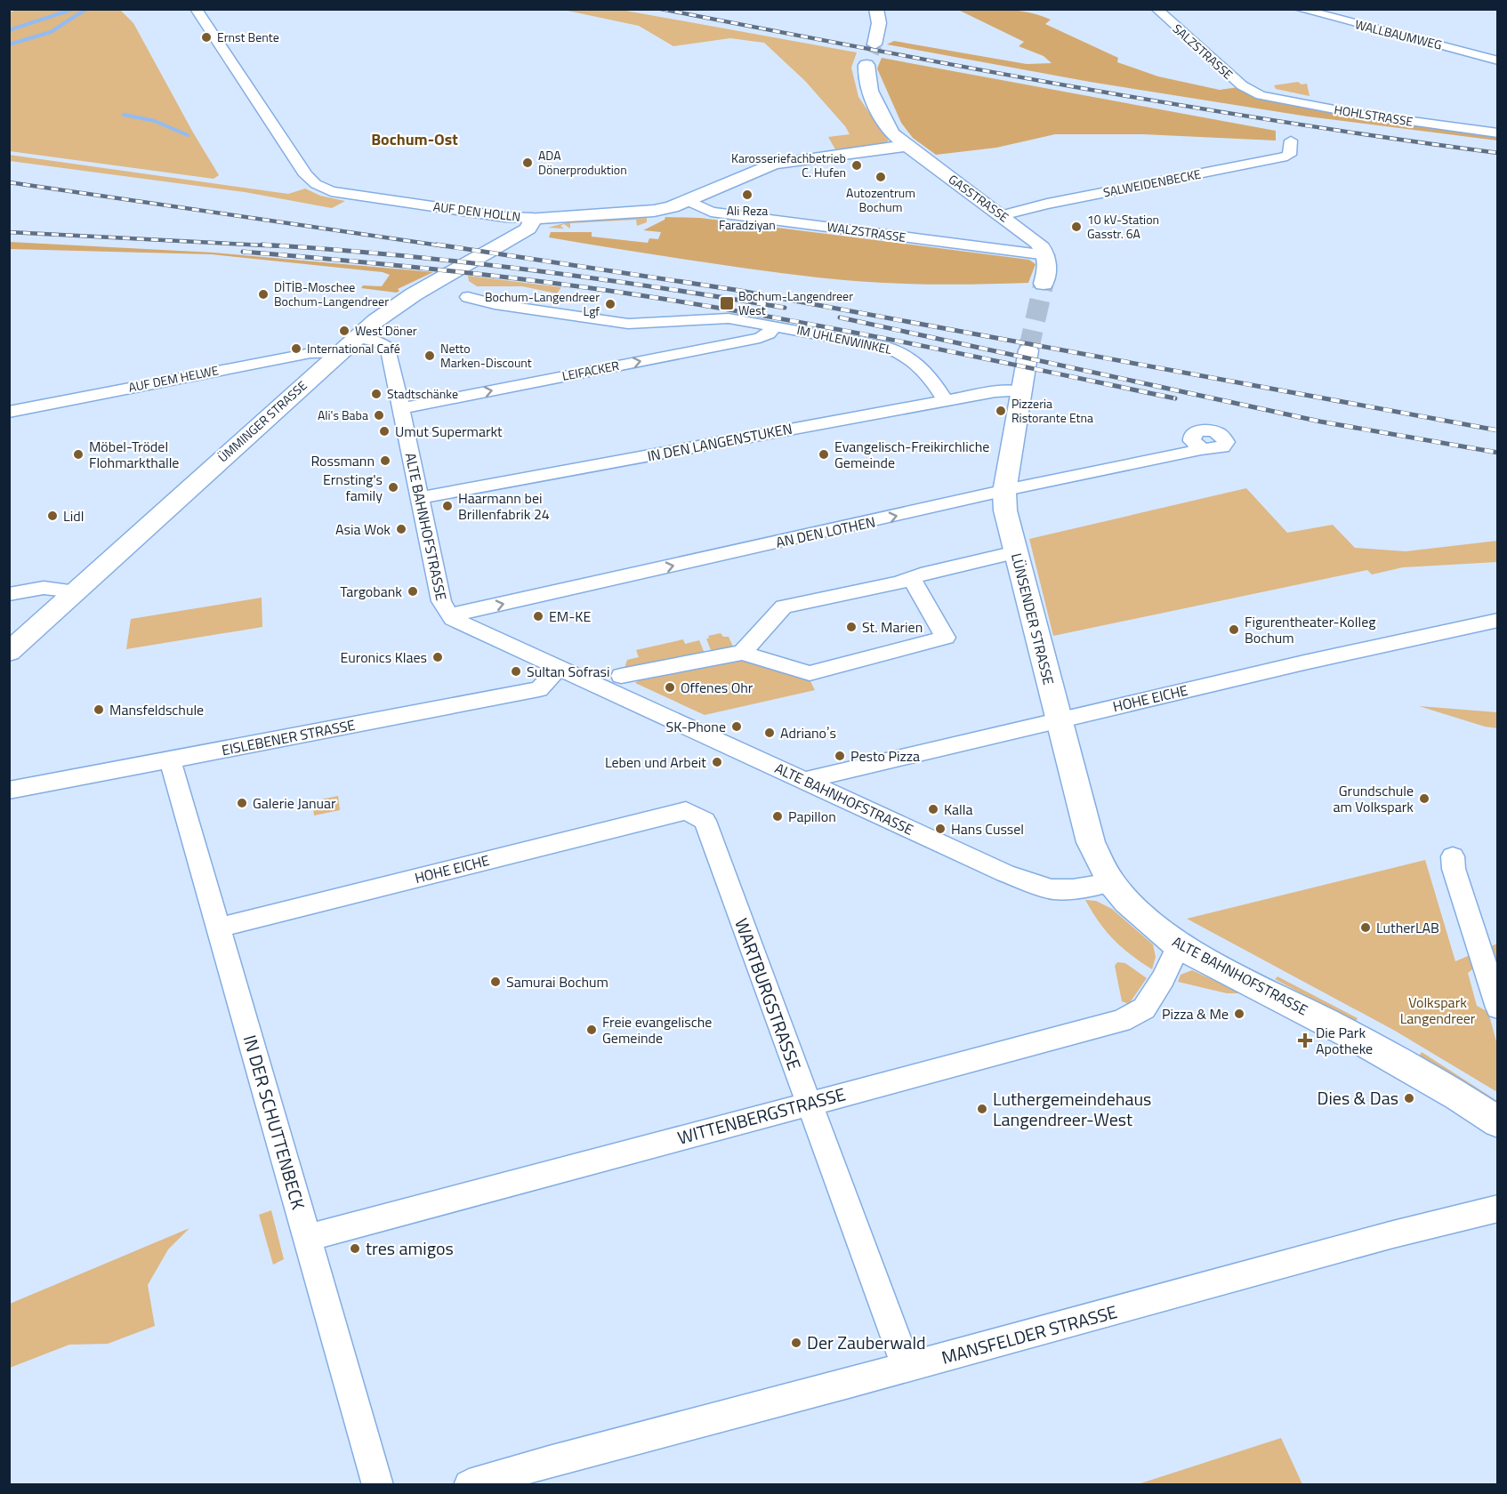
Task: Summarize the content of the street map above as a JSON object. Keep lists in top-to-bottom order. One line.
{"streets":{"street":["WALLBAUMWEG","SALZSTRASSE","HOHLSTRASSE","SALWEIDENBECKE","GASSTRASSE","AUF DEN HOLLN","WALZSTRASSE","IM UHLENWINKEL","LEIFACKER","AUF DEM HELWE","ÜMMINGER STRASSE","IN DEN LANGENSTUKEN","ALTE BAHNHOFSTRASSE","AN DEN LOTHEN","LÜNSENDER STRASSE","HOHE EICHE","EISLEBENER STRASSE","WARTBURGSTRASSE","WITTENBERGSTRASSE","IN DER SCHUTTENBECK","MANSFELDER STRASSE"]},"crossings":[["SALZSTRASSE","HOHLSTRASSE"],["SALWEIDENBECKE","GASSTRASSE"],["GASSTRASSE","AUF DEN HOLLN"],["GASSTRASSE","WALZSTRASSE"],["AUF DEN HOLLN","WALZSTRASSE"],["AUF DEN HOLLN","ÜMMINGER STRASSE"],["IM UHLENWINKEL","LEIFACKER"],["IM UHLENWINKEL","IN DEN LANGENSTUKEN"],["LEIFACKER","ALTE BAHNHOFSTRASSE"],["AUF DEM HELWE","ÜMMINGER STRASSE"],["ÜMMINGER STRASSE","ALTE BAHNHOFSTRASSE"],["IN DEN LANGENSTUKEN","ALTE BAHNHOFSTRASSE"],["IN DEN LANGENSTUKEN","LÜNSENDER STRASSE"],["ALTE BAHNHOFSTRASSE","AN DEN LOTHEN"],["ALTE BAHNHOFSTRASSE","LÜNSENDER STRASSE"],["ALTE BAHNHOFSTRASSE","HOHE EICHE"],["ALTE BAHNHOFSTRASSE","EISLEBENER STRASSE"],["ALTE BAHNHOFSTRASSE","WITTENBERGSTRASSE"],["AN DEN LOTHEN","LÜNSENDER STRASSE"],["LÜNSENDER STRASSE","HOHE EICHE"],["HOHE EICHE","WARTBURGSTRASSE"],["HOHE EICHE","IN DER SCHUTTENBECK"],["EISLEBENER STRASSE","IN DER SCHUTTENBECK"],["WARTBURGSTRASSE","WITTENBERGSTRASSE"],["WARTBURGSTRASSE","MANSFELDER STRASSE"],["WITTENBERGSTRASSE","IN DER SCHUTTENBECK"]],"one_way":["LEIFACKER"],"districts":["Bochum-Ost"],"parks":["Volkspark Langendreer"],"places":{"other":["Ernst Bente","ADA Dönerproduktion","Karosseriefachbetrieb C. Hufen","Autozentrum Bochum","Ali Reza Faradziyan","10 kV-Station Gasstr. 6A","DİTİB-Moschee Bochum-Langendreer","Bochum-Langendreer Lgf","West Döner","International Café","Netto Marken-Discount","Stadtschänke","Pizzeria Ristorante Etna","Ali's Baba","Umut Supermarkt","Möbel-Trödel Flohmarkthalle","Evangelisch-Freikirchliche Gemeinde","Rossmann","Ernsting's family","Haarmann bei Brillenfabrik 24","Lidl","Asia Wok","Targobank","EM-KE","St. Marien","Figurentheater-Kolleg Bochum","Euronics Klaes","Sultan Sofrasi","Offenes Ohr","Mansfeldschule","SK-Phone","Adrianoʼs","Pesto Pizza","Leben und Arbeit","Grundschule am Volkspark","Galerie Januar","Kalla","Papillon","Hans Cussel","LutherLAB","Samurai Bochum","Pizza & Me","Freie evangelische Gemeinde","Dies & Das","Luthergemeindehaus Langendreer-West","tres amigos","Der Zauberwald"],"transit":["Bochum-Langendreer West"],"health":["Die Park Apotheke"]}}
